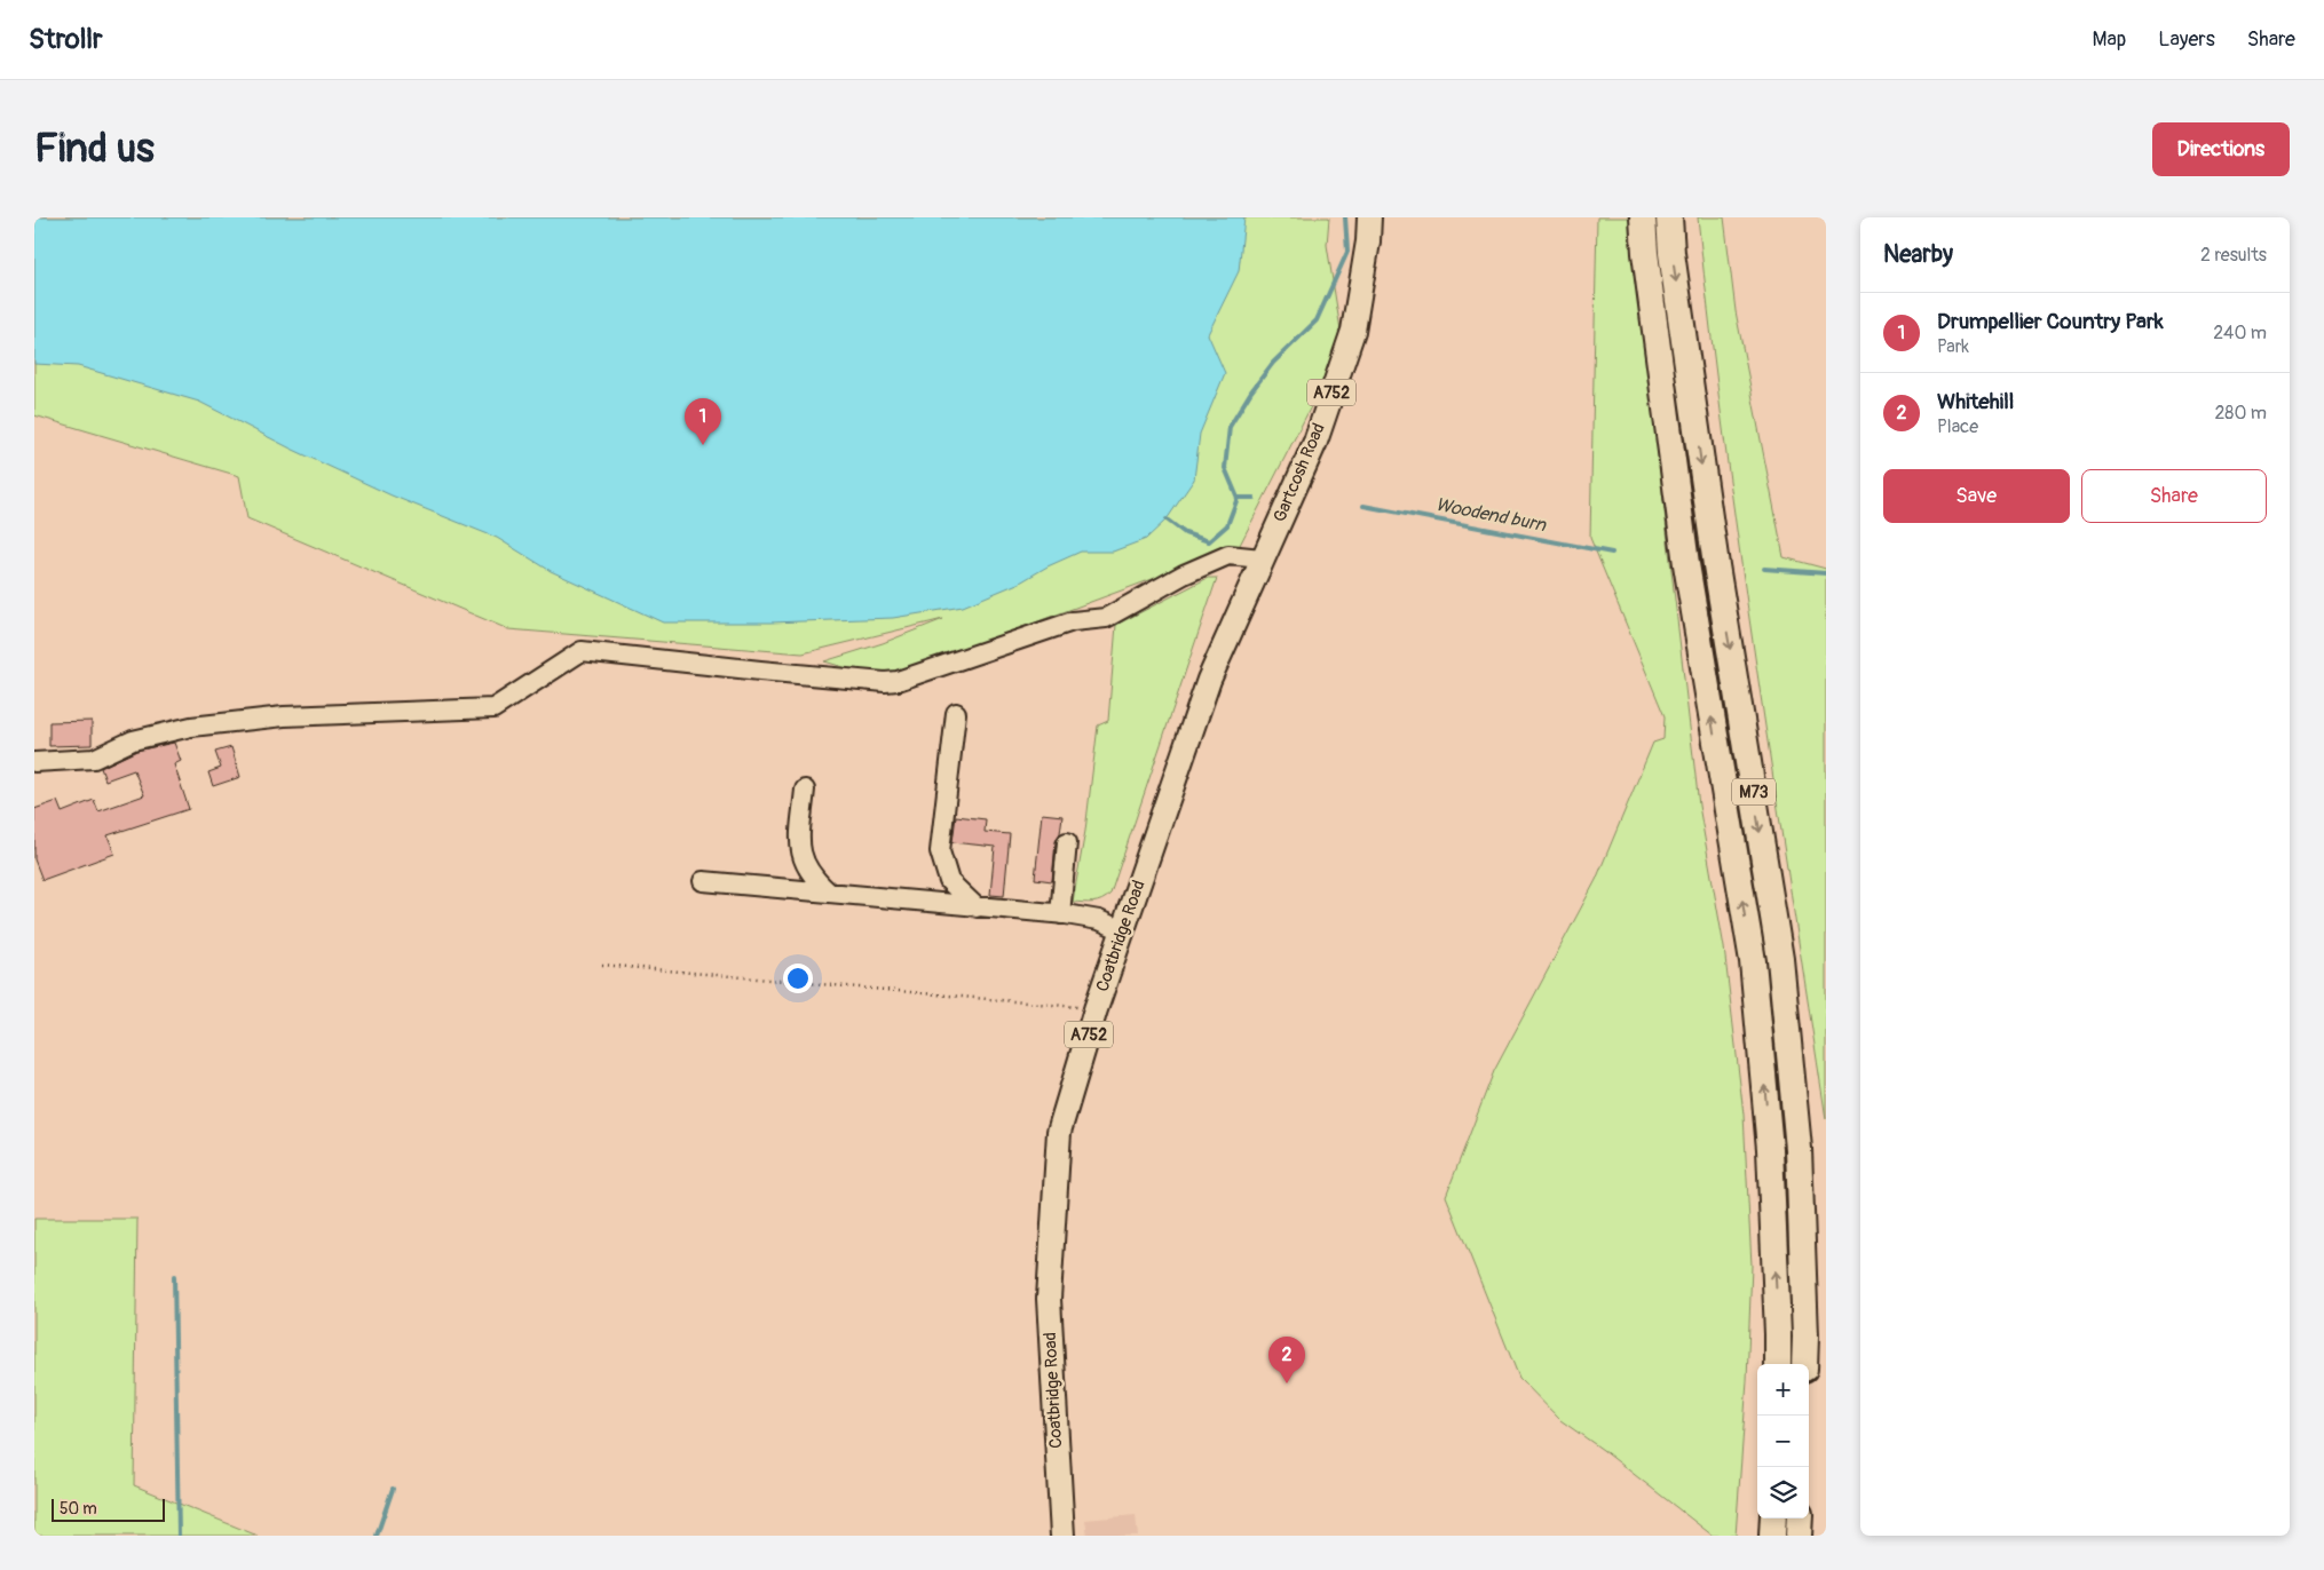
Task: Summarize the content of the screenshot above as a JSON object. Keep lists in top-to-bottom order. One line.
{"streets":{"highway":["M73"],"main road":["A752","Gartcosh Road","Coatbridge Road"]},"crossings":[["Gartcosh Road","Coatbridge Road"]],"water":["Woodend burn"],"scale_bar":"50 m","page":{"header":"Strollr","nav":["Map","Layers","Share"],"buttons":["Directions",["Save","Share"]],"title":"Find us","heading":["Nearby","2 results"],"list":[{"mark":"1","name":"Drumpellier Country Park","note":"Park","value":"240 m"},{"mark":"2","name":"Whitehill","note":"Place","value":"280 m"}],"pins":["1","2"],"map_buttons":["+","−"],"scale":"50 m"}}
